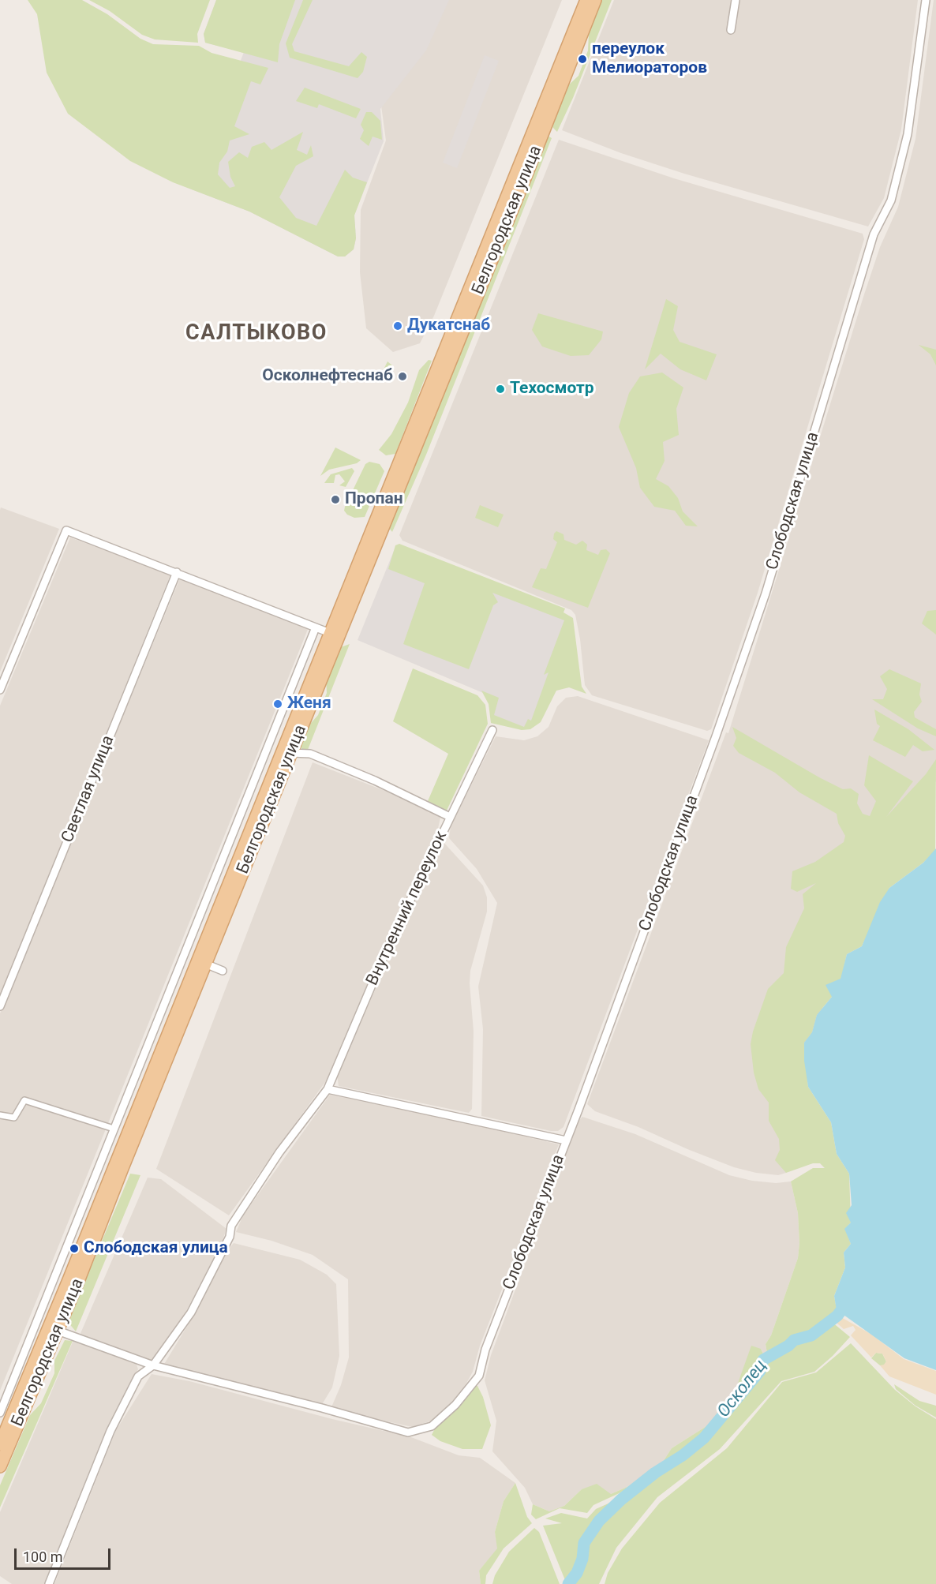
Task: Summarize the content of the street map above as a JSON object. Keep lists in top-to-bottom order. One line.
{"streets":{"main road":["Белгородская улица"],"street":["Слободская улица","Светлая улица","Внутренний переулок"]},"crossings":[["Белгородская улица","Слободская улица"],["Слободская улица","Внутренний переулок"]],"districts":["САЛТЫКОВО"],"water":["Осколец"],"places":["переулок Мелиораторов","Дукатснаб","Осколнефтеснаб","Техосмотр","Пропан","Женя","Слободская улица"],"scale_bar":"100 m"}
